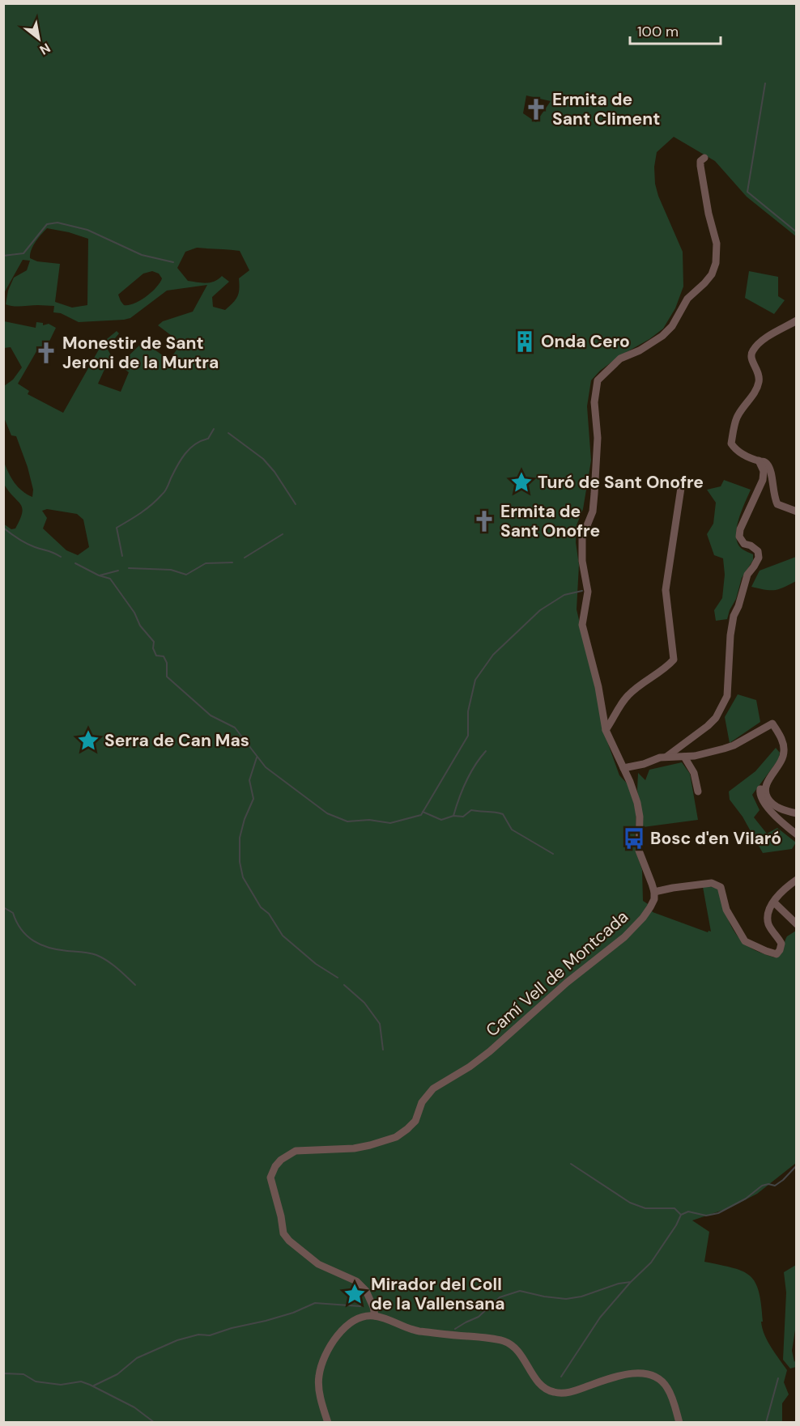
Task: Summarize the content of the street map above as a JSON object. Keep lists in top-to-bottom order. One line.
{"streets":{"street":["Camí Vell de Montcada"]},"places":{"church":["Ermita de Sant Climent","Monestir de Sant Jeroni de la Murtra","Ermita de Sant Onofre"],"building":["Onda Cero"],"place":["Turó de Sant Onofre","Serra de Can Mas","Mirador del Coll de la Vallensana"],"bus stop":["Bosc d'en Vilaró"]},"scale_bar":"100 m","north":"bottom right"}
